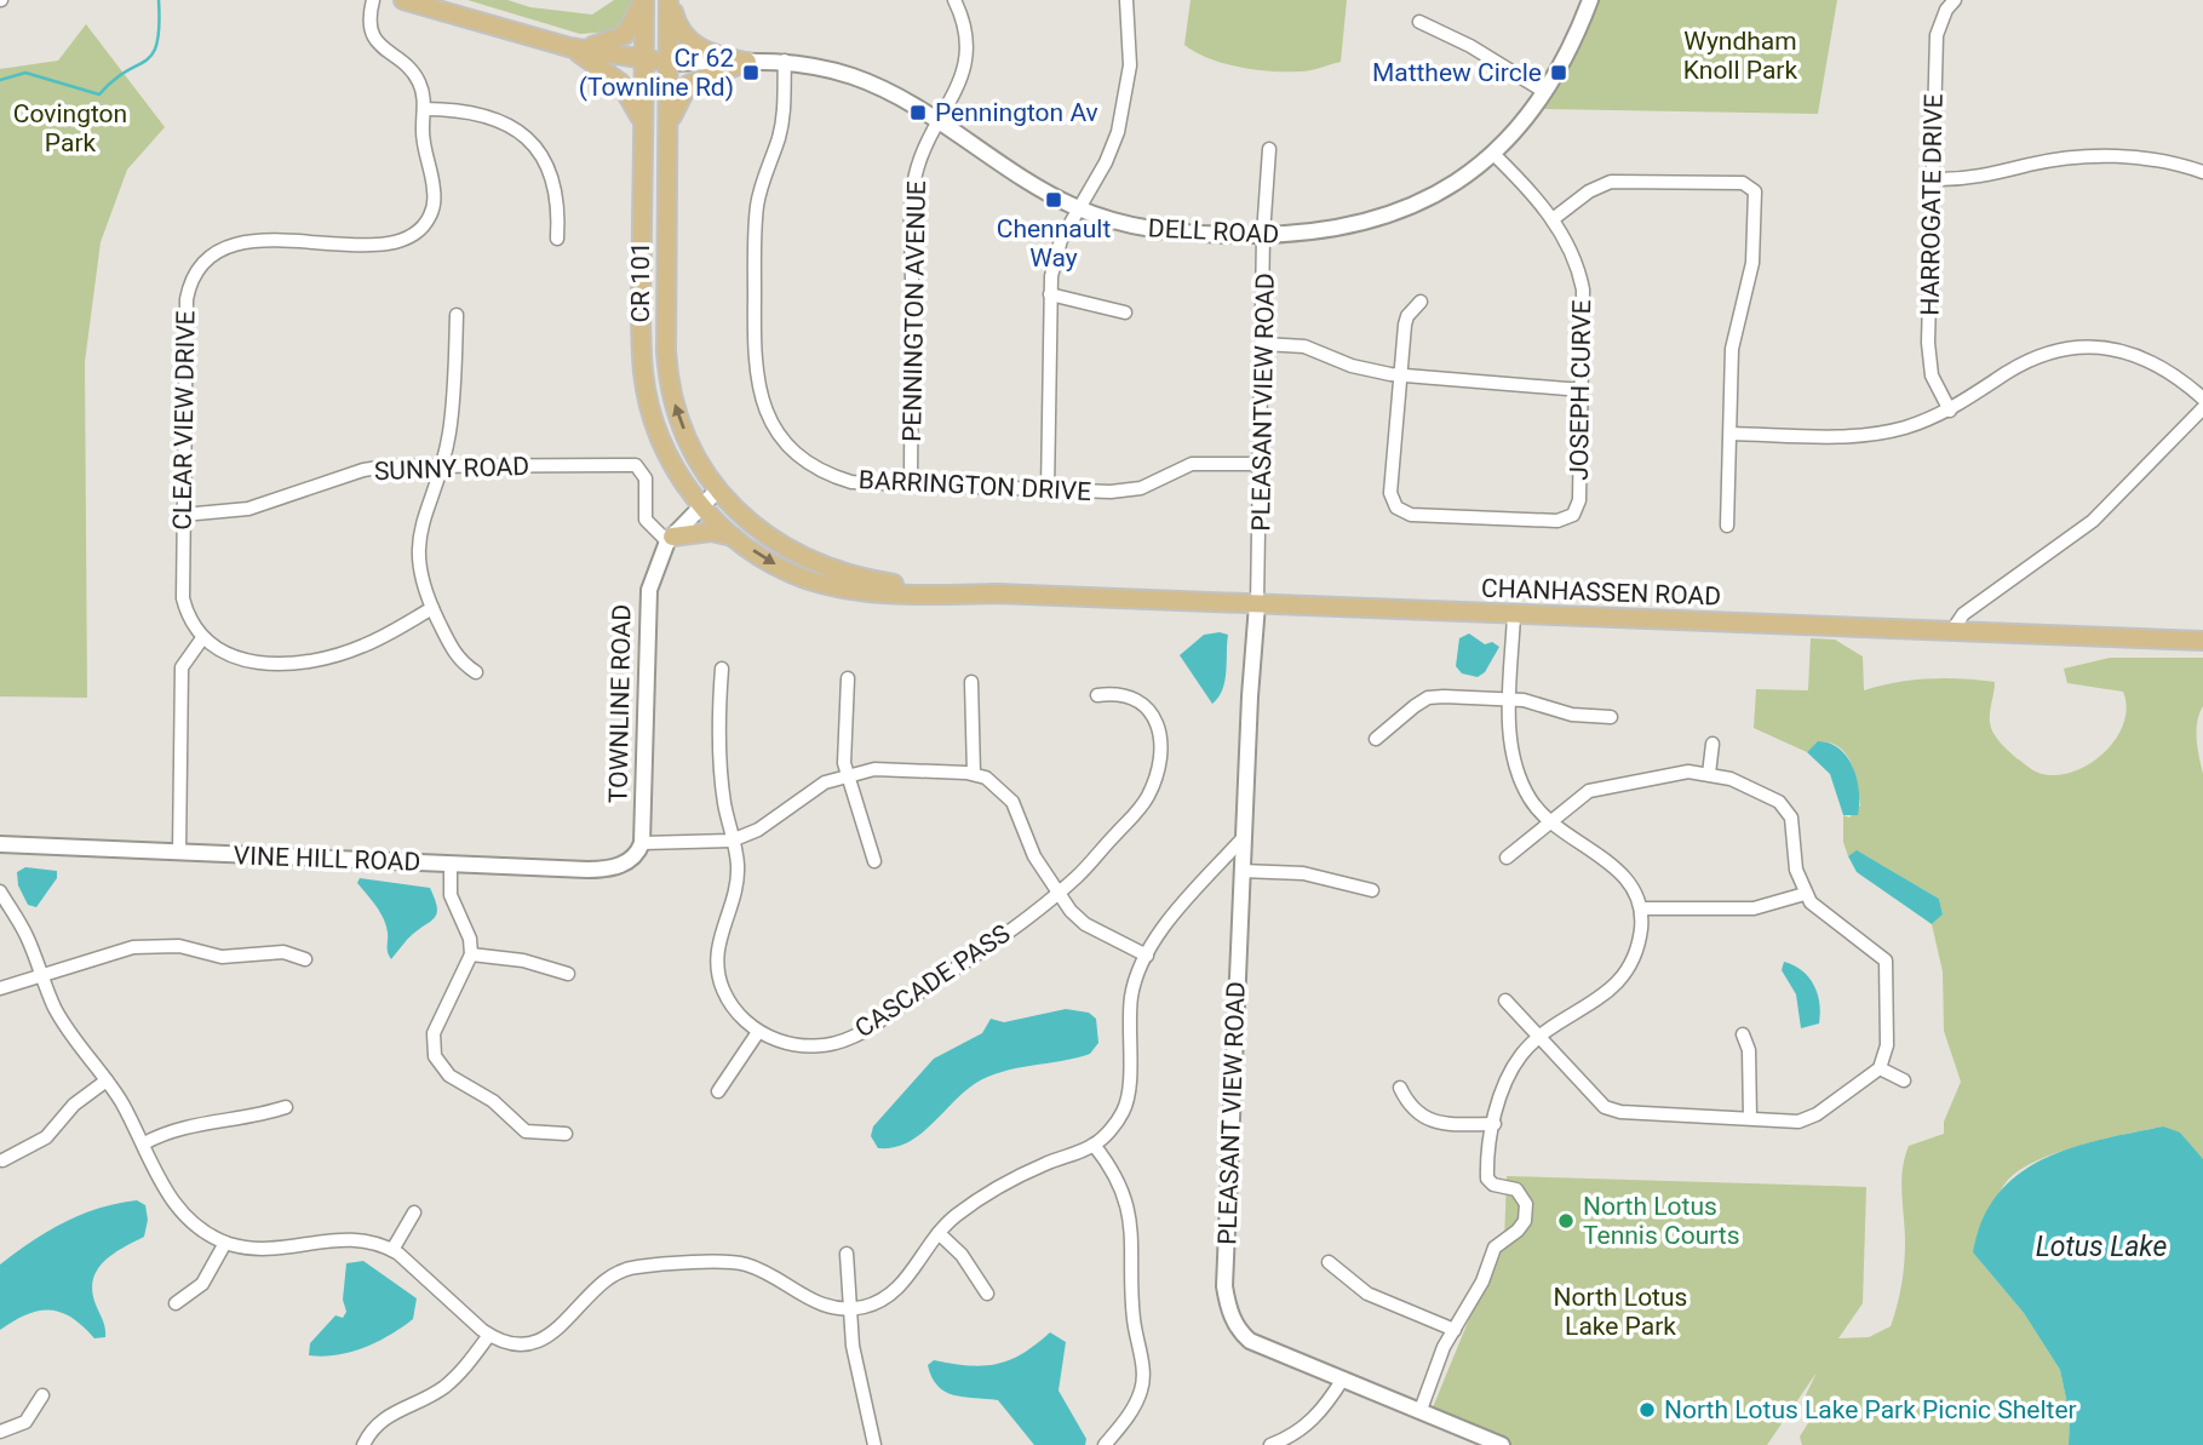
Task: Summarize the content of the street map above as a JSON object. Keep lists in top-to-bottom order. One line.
{"streets":{"main road":["CR 101","CHANHASSEN ROAD"],"street":["HARROGATE DRIVE","DELL ROAD","PENNINGTON AVENUE","JOSEPH CURVE","PLEASANTVIEW ROAD","CLEAR VIEW DRIVE","SUNNY ROAD","BARRINGTON DRIVE","TOWNLINE ROAD","VINE HILL ROAD","CASCADE PASS","PLEASANT VIEW ROAD"]},"crossings":[["DELL ROAD","CR 101"],["DELL ROAD","PENNINGTON AVENUE"],["DELL ROAD","JOSEPH CURVE"],["DELL ROAD","PLEASANTVIEW ROAD"],["DELL ROAD","BARRINGTON DRIVE"],["CR 101","CHANHASSEN ROAD"],["CR 101","TOWNLINE ROAD"],["PENNINGTON AVENUE","BARRINGTON DRIVE"],["PLEASANTVIEW ROAD","BARRINGTON DRIVE"],["PLEASANTVIEW ROAD","CHANHASSEN ROAD"],["PLEASANTVIEW ROAD","PLEASANT VIEW ROAD"],["CLEAR VIEW DRIVE","SUNNY ROAD"],["SUNNY ROAD","TOWNLINE ROAD"],["CHANHASSEN ROAD","PLEASANT VIEW ROAD"],["TOWNLINE ROAD","VINE HILL ROAD"]],"water":["Lotus Lake"],"parks":["Wyndham Knoll Park","Covington Park","North Lotus Lake Park"],"places":{"transit":["Cr 62 (Townline Rd)","Matthew Circle","Pennington Av","Chennault Way"],"other":["North Lotus Tennis Courts","North Lotus Lake Park Picnic Shelter"]}}
